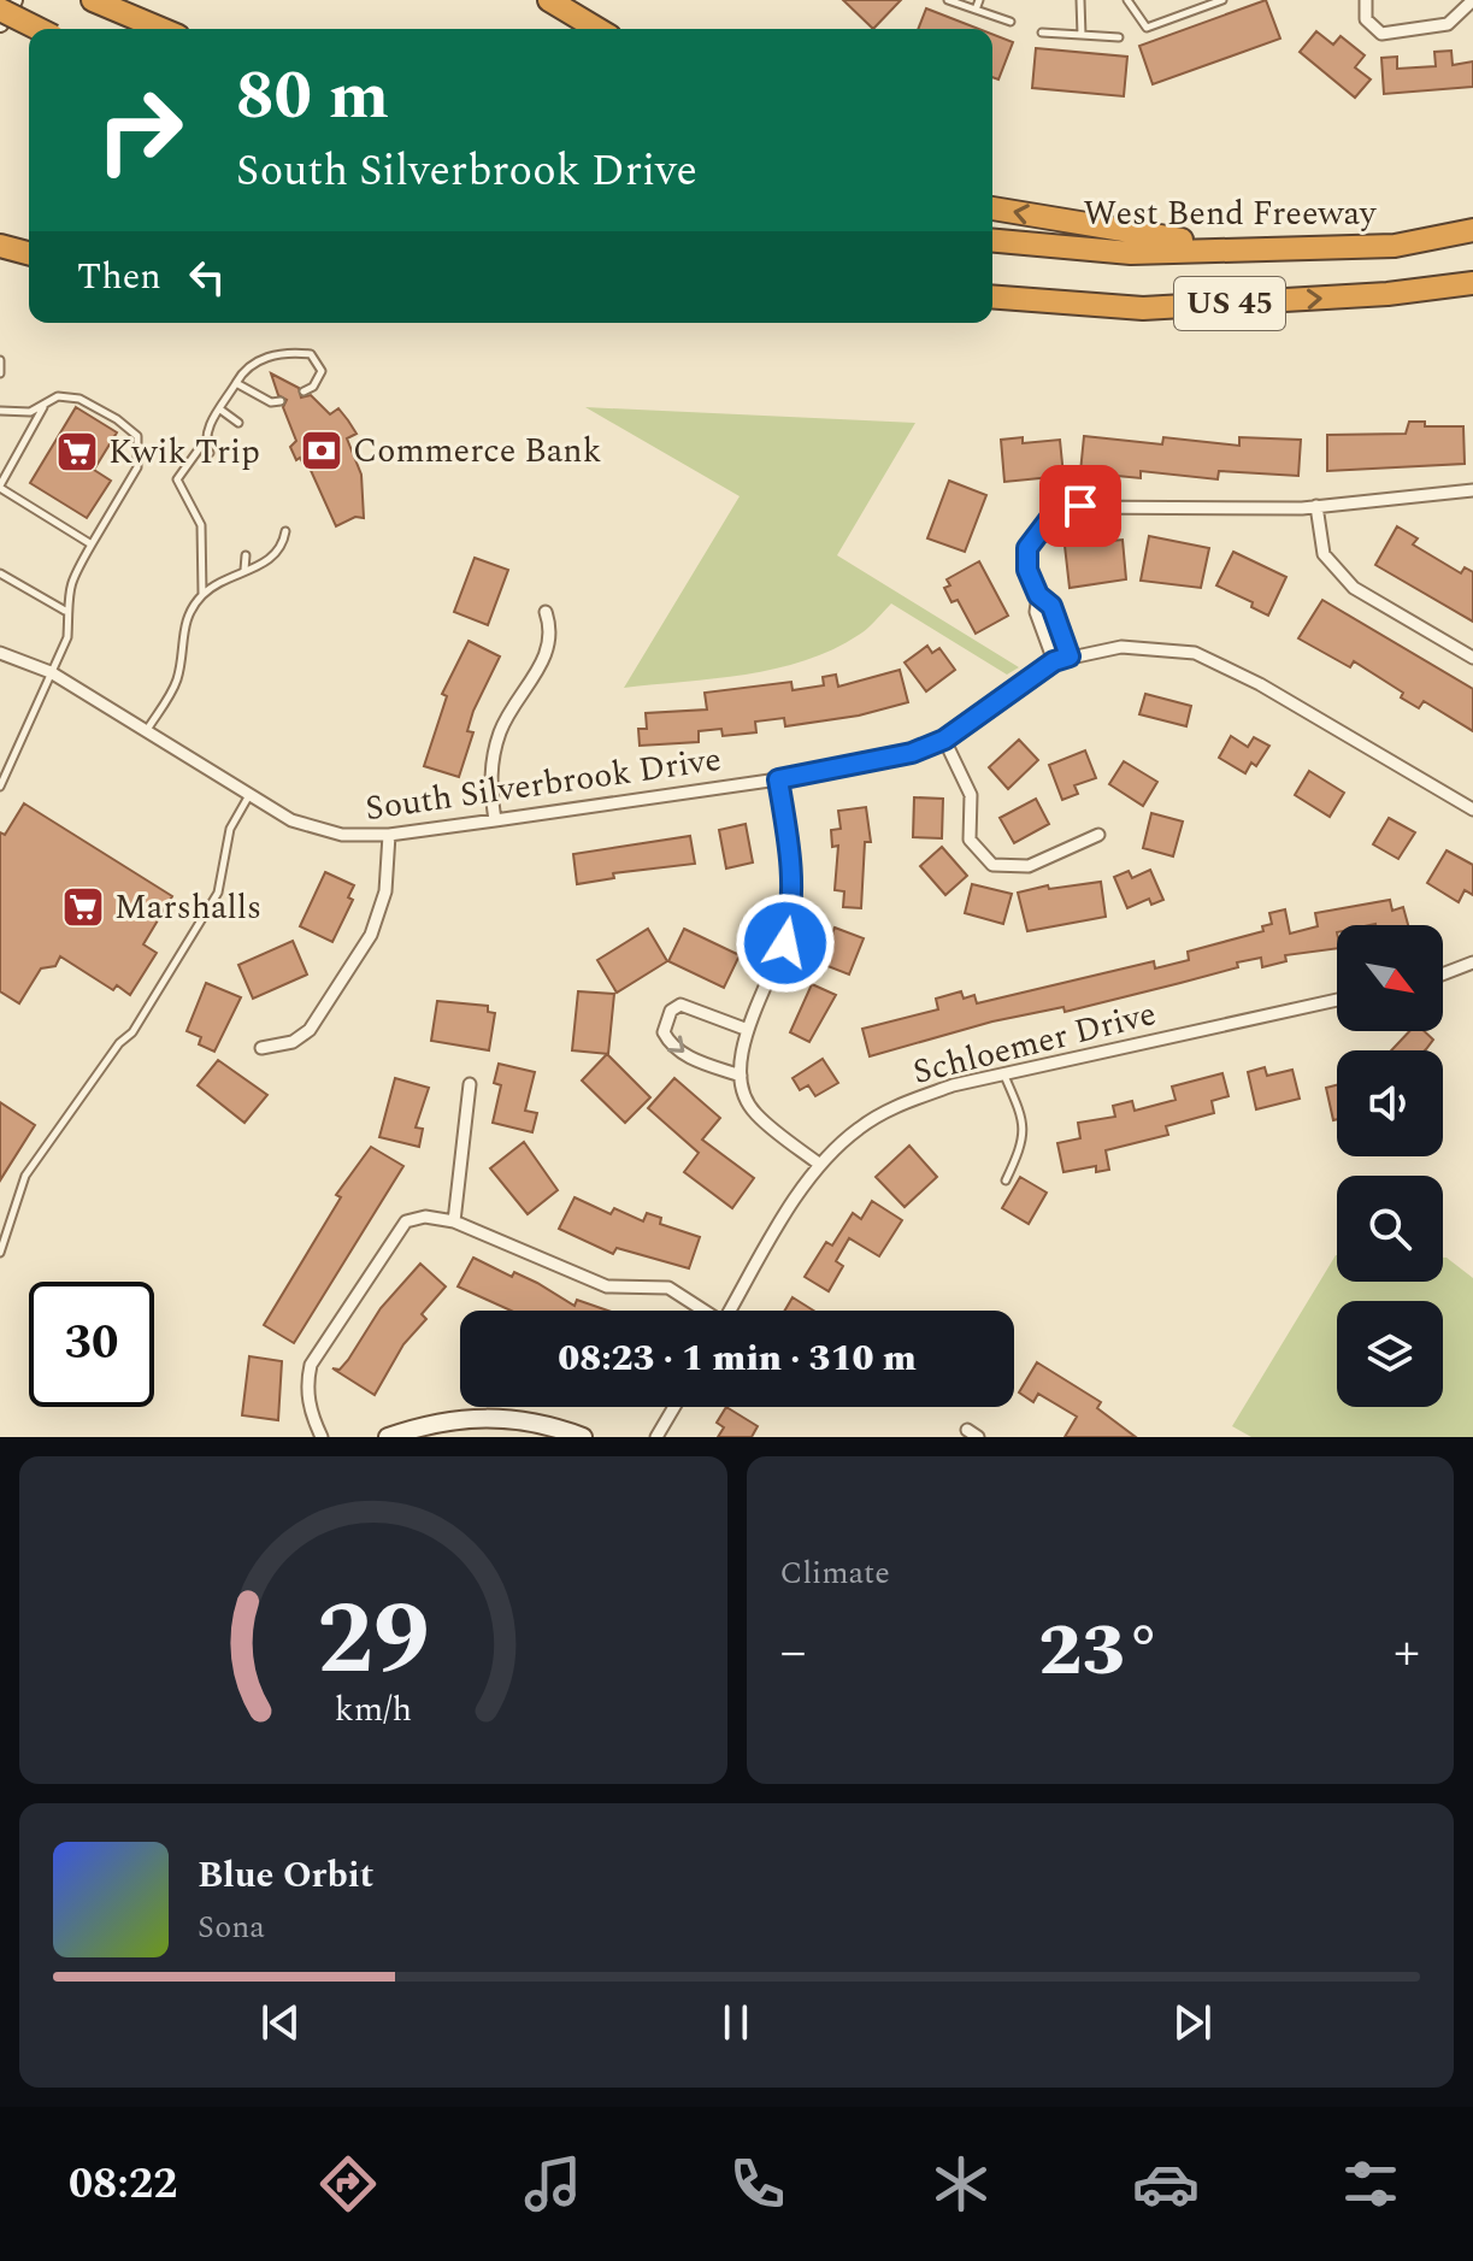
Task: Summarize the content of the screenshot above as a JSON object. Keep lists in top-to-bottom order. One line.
{"streets":{"highway":["West Bend Freeway","US 45"],"street":["South Silverbrook Drive","Schloemer Drive"]},"places":{"bank":["Commerce Bank"],"supermarket":["Kwik Trip","Marshalls"]},"north":"bottom right","page":{"turn":["80 m","South Silverbrook Drive"],"then":"Then","limit":"30","trip":"08:23 · 1 min · 310 m","tile":"Climate","heat":["−","23°","+"],"song":["Blue Orbit","Sona"],"tabs":"08:22","gauge":["29","km/h"]}}
